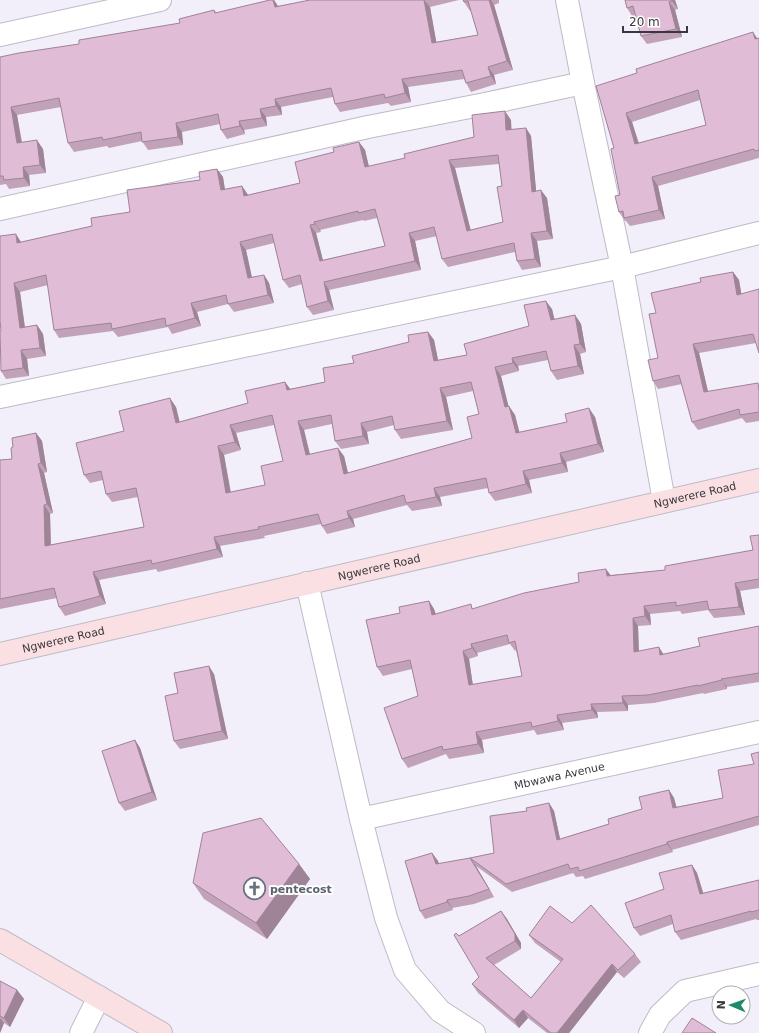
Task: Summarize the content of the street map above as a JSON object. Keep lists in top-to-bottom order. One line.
{"streets":{"street":["Ngwerere Road","Mbwawa Avenue"]},"places":{"church":["pentecost"]},"scale_bar":"20 m","north":"left"}
